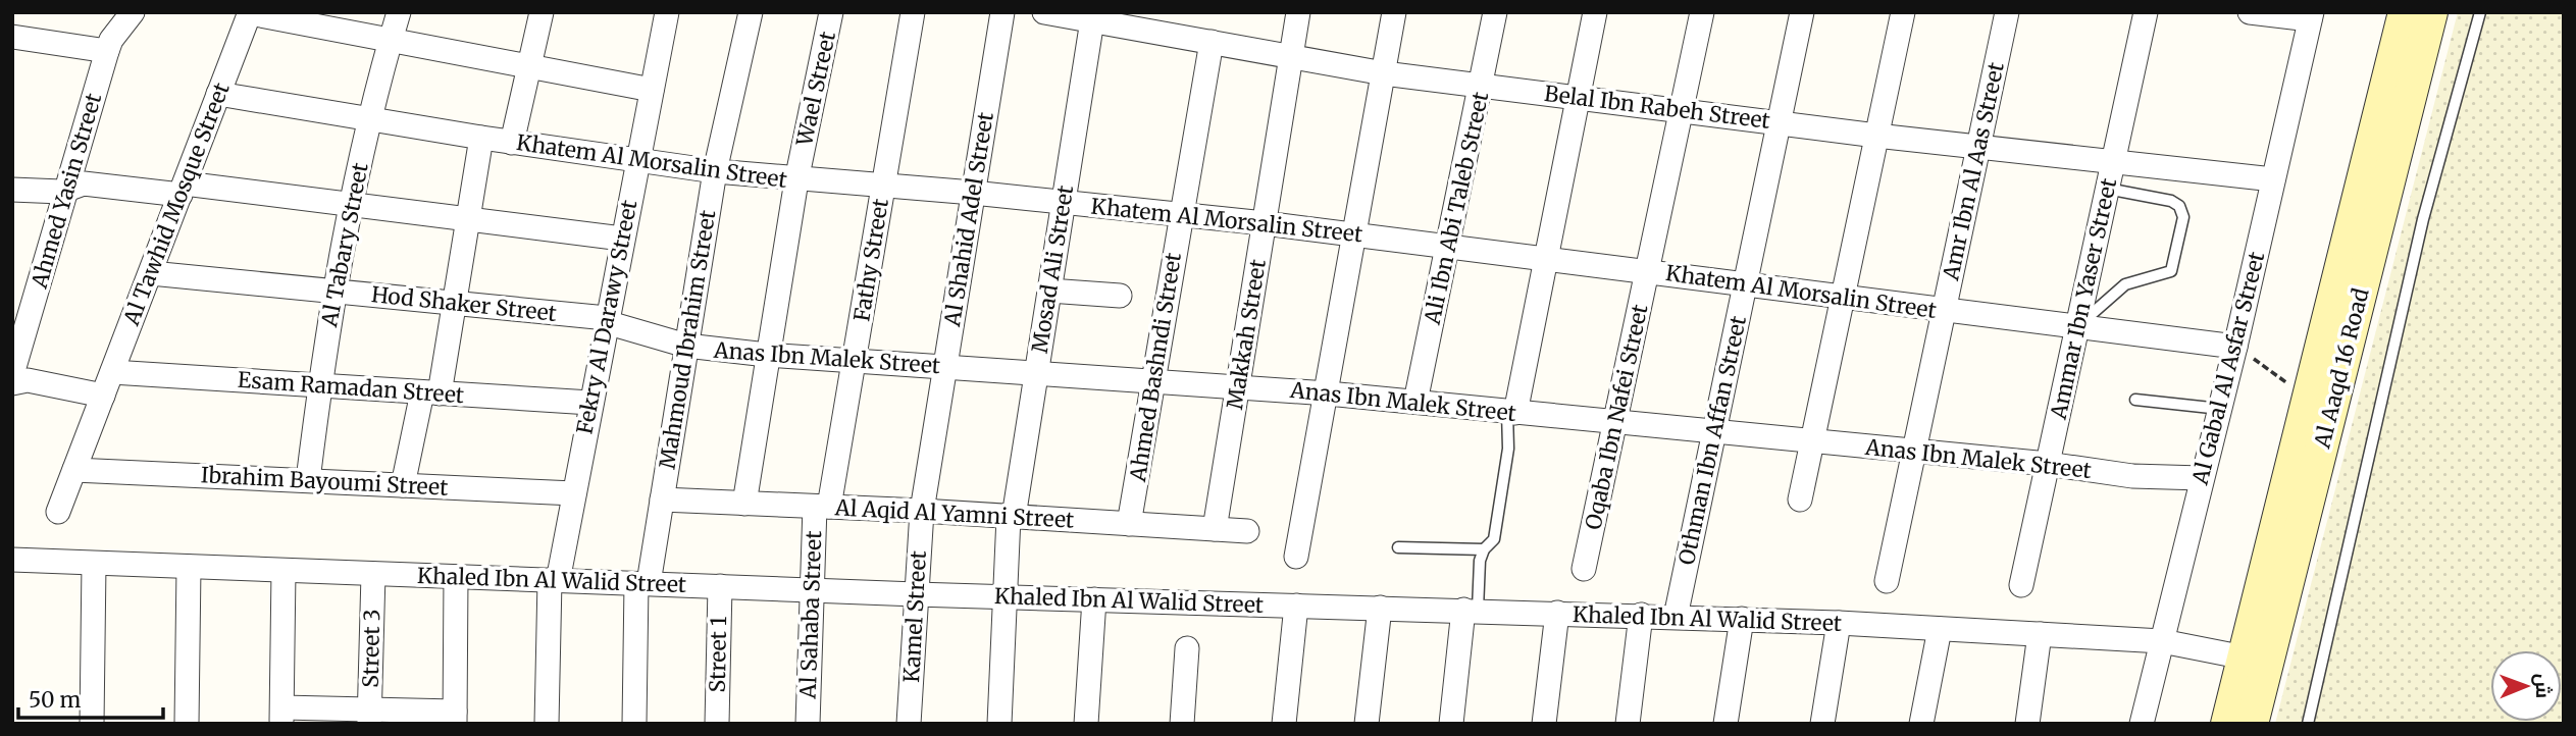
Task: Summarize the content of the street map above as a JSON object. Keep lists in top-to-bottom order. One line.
{"streets":{"street":["Wael Street","Belal Ibn Rabeh Street","Khatem Al Morsalin Street","Amr Ibn Al Aas Street","Ahmed Yasin Street","Al Tawhid Mosque Street","Ali Ibn Abi Taleb Street","Al Shahid Adel Street","Al Tabary Street","Fathy Street","Mosad Ali Street","Ammar Ibn Yaser Street","Hod Shaker Street","Fekry Al Darawy Street","Makkah Street","Mahmoud Ibrahim Street","Anas Ibn Malek Street","Ahmed Bashndi Street","Al Gabal Al Asfar Street","Al Aaqd 16 Road","Esam Ramadan Street","Oqaba Ibn Nafei Street","Othman Ibn Affan Street","Ibrahim Bayoumi Street","Al Aqid Al Yamni Street","Khaled Ibn Al Walid Street","Al Sahaba Street","Kamel Street","Street 3","Street 1"]},"crossings":[["Wael Street","Khatem Al Morsalin Street"],["Wael Street","Anas Ibn Malek Street"],["Wael Street","Al Aqid Al Yamni Street"],["Belal Ibn Rabeh Street","Amr Ibn Al Aas Street"],["Belal Ibn Rabeh Street","Ali Ibn Abi Taleb Street"],["Belal Ibn Rabeh Street","Mosad Ali Street"],["Belal Ibn Rabeh Street","Ammar Ibn Yaser Street"],["Belal Ibn Rabeh Street","Makkah Street"],["Belal Ibn Rabeh Street","Ahmed Bashndi Street"],["Belal Ibn Rabeh Street","Al Gabal Al Asfar Street"],["Belal Ibn Rabeh Street","Oqaba Ibn Nafei Street"],["Belal Ibn Rabeh Street","Othman Ibn Affan Street"],["Khatem Al Morsalin Street","Amr Ibn Al Aas Street"],["Khatem Al Morsalin Street","Al Tawhid Mosque Street"],["Khatem Al Morsalin Street","Ali Ibn Abi Taleb Street"],["Khatem Al Morsalin Street","Al Shahid Adel Street"],["Khatem Al Morsalin Street","Al Tabary Street"],["Khatem Al Morsalin Street","Fathy Street"],["Khatem Al Morsalin Street","Mosad Ali Street"],["Khatem Al Morsalin Street","Ammar Ibn Yaser Street"],["Khatem Al Morsalin Street","Fekry Al Darawy Street"],["Khatem Al Morsalin Street","Makkah Street"],["Khatem Al Morsalin Street","Mahmoud Ibrahim Street"],["Khatem Al Morsalin Street","Ahmed Bashndi Street"],["Khatem Al Morsalin Street","Al Gabal Al Asfar Street"],["Khatem Al Morsalin Street","Oqaba Ibn Nafei Street"],["Khatem Al Morsalin Street","Othman Ibn Affan Street"],["Amr Ibn Al Aas Street","Anas Ibn Malek Street"],["Al Tawhid Mosque Street","Hod Shaker Street"],["Al Tawhid Mosque Street","Esam Ramadan Street"],["Al Tawhid Mosque Street","Ibrahim Bayoumi Street"],["Ali Ibn Abi Taleb Street","Anas Ibn Malek Street"],["Al Shahid Adel Street","Anas Ibn Malek Street"],["Al Shahid Adel Street","Al Aqid Al Yamni Street"],["Al Shahid Adel Street","Kamel Street"],["Al Tabary Street","Hod Shaker Street"],["Al Tabary Street","Esam Ramadan Street"],["Al Tabary Street","Ibrahim Bayoumi Street"],["Fathy Street","Anas Ibn Malek Street"],["Fathy Street","Al Aqid Al Yamni Street"],["Fathy Street","Al Sahaba Street"],["Mosad Ali Street","Anas Ibn Malek Street"],["Mosad Ali Street","Al Aqid Al Yamni Street"],["Mosad Ali Street","Khaled Ibn Al Walid Street"],["Ammar Ibn Yaser Street","Anas Ibn Malek Street"],["Hod Shaker Street","Fekry Al Darawy Street"],["Hod Shaker Street","Anas Ibn Malek Street"],["Fekry Al Darawy Street","Anas Ibn Malek Street"],["Fekry Al Darawy Street","Esam Ramadan Street"],["Fekry Al Darawy Street","Ibrahim Bayoumi Street"],["Fekry Al Darawy Street","Khaled Ibn Al Walid Street"],["Makkah Street","Anas Ibn Malek Street"],["Makkah Street","Al Aqid Al Yamni Street"],["Mahmoud Ibrahim Street","Anas Ibn Malek Street"],["Mahmoud Ibrahim Street","Al Aqid Al Yamni Street"],["Mahmoud Ibrahim Street","Khaled Ibn Al Walid Street"],["Anas Ibn Malek Street","Ahmed Bashndi Street"],["Anas Ibn Malek Street","Al Gabal Al Asfar Street"],["Anas Ibn Malek Street","Oqaba Ibn Nafei Street"],["Anas Ibn Malek Street","Othman Ibn Affan Street"],["Ahmed Bashndi Street","Al Aqid Al Yamni Street"],["Al Gabal Al Asfar Street","Khaled Ibn Al Walid Street"],["Al Aaqd 16 Road","Khaled Ibn Al Walid Street"],["Othman Ibn Affan Street","Khaled Ibn Al Walid Street"],["Al Aqid Al Yamni Street","Al Sahaba Street"],["Al Aqid Al Yamni Street","Kamel Street"],["Khaled Ibn Al Walid Street","Al Sahaba Street"],["Khaled Ibn Al Walid Street","Kamel Street"],["Khaled Ibn Al Walid Street","Street 3"],["Khaled Ibn Al Walid Street","Street 1"]],"scale_bar":"50 m","north":"right"}
